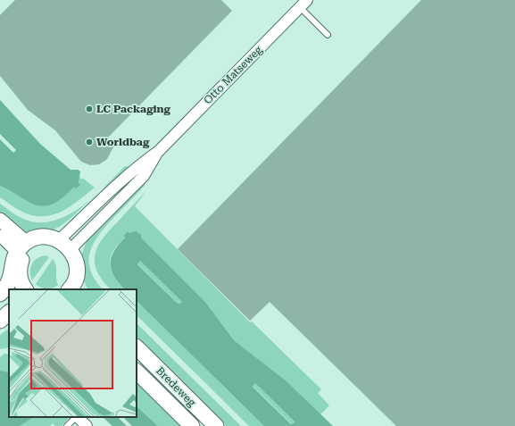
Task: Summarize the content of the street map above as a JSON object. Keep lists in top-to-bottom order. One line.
{"streets":{"main road":["Bredeweg"],"street":["Otto Matseweg"]},"places":["LC Packaging","Worldbag"]}
